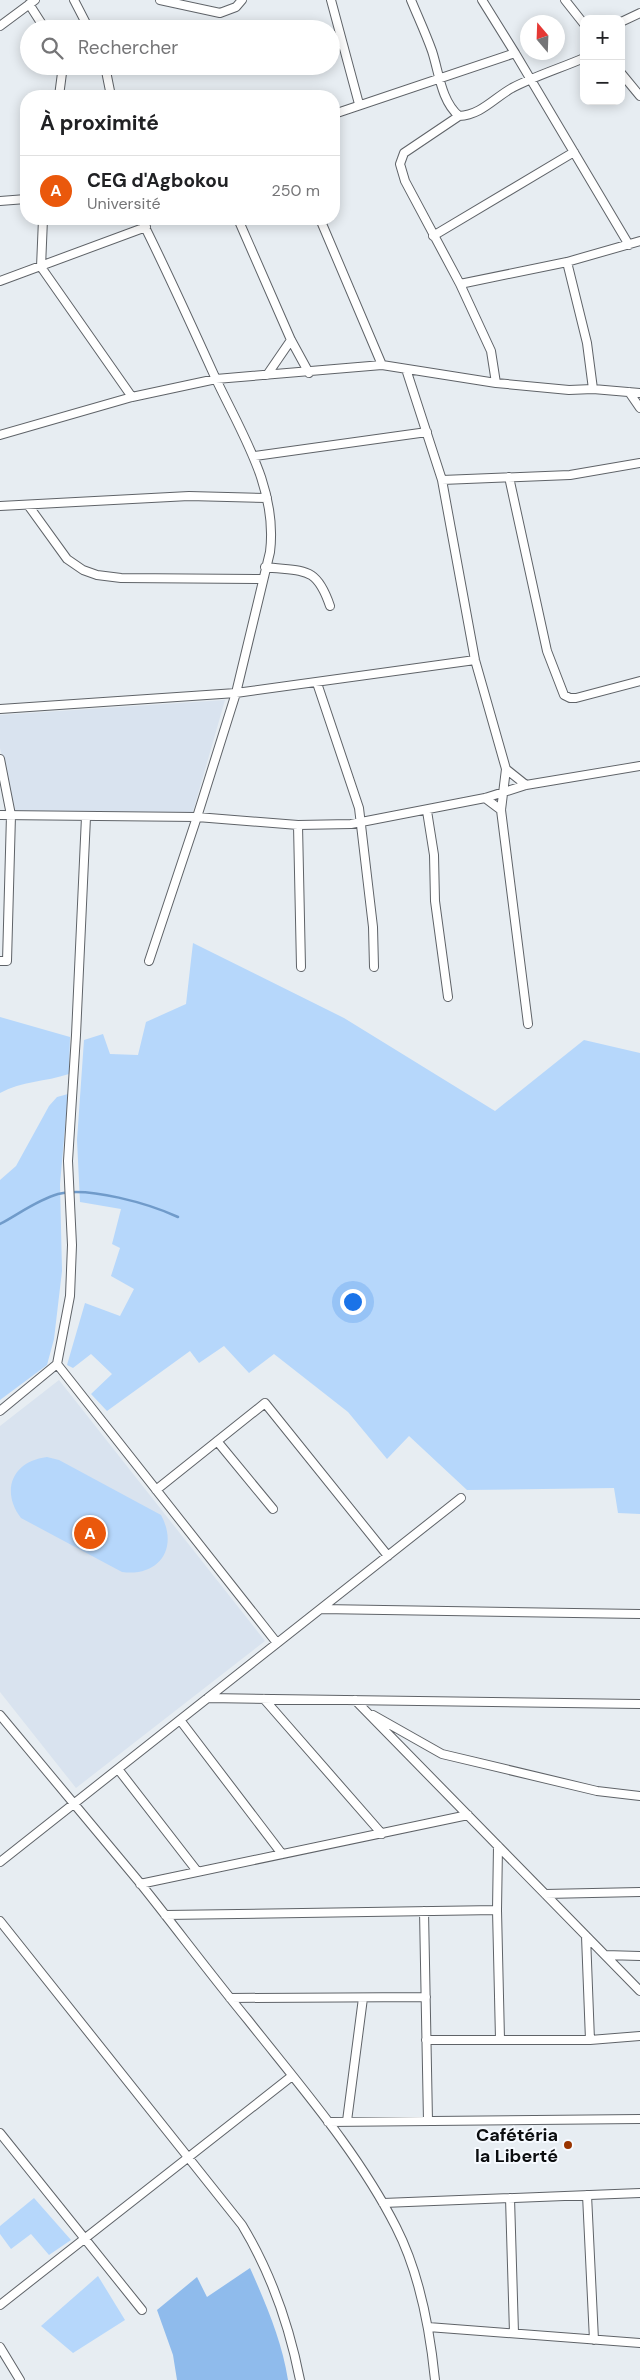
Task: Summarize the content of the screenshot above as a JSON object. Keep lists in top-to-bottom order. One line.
{"places":["Cafétéria la Liberté"],"north":"top","page":{"map_buttons":["+","−"],"search":"Rechercher","heading":"À proximité","list":[{"mark":"A","name":"CEG d'Agbokou","note":"Université","value":"250 m"}],"pins":"A"}}
